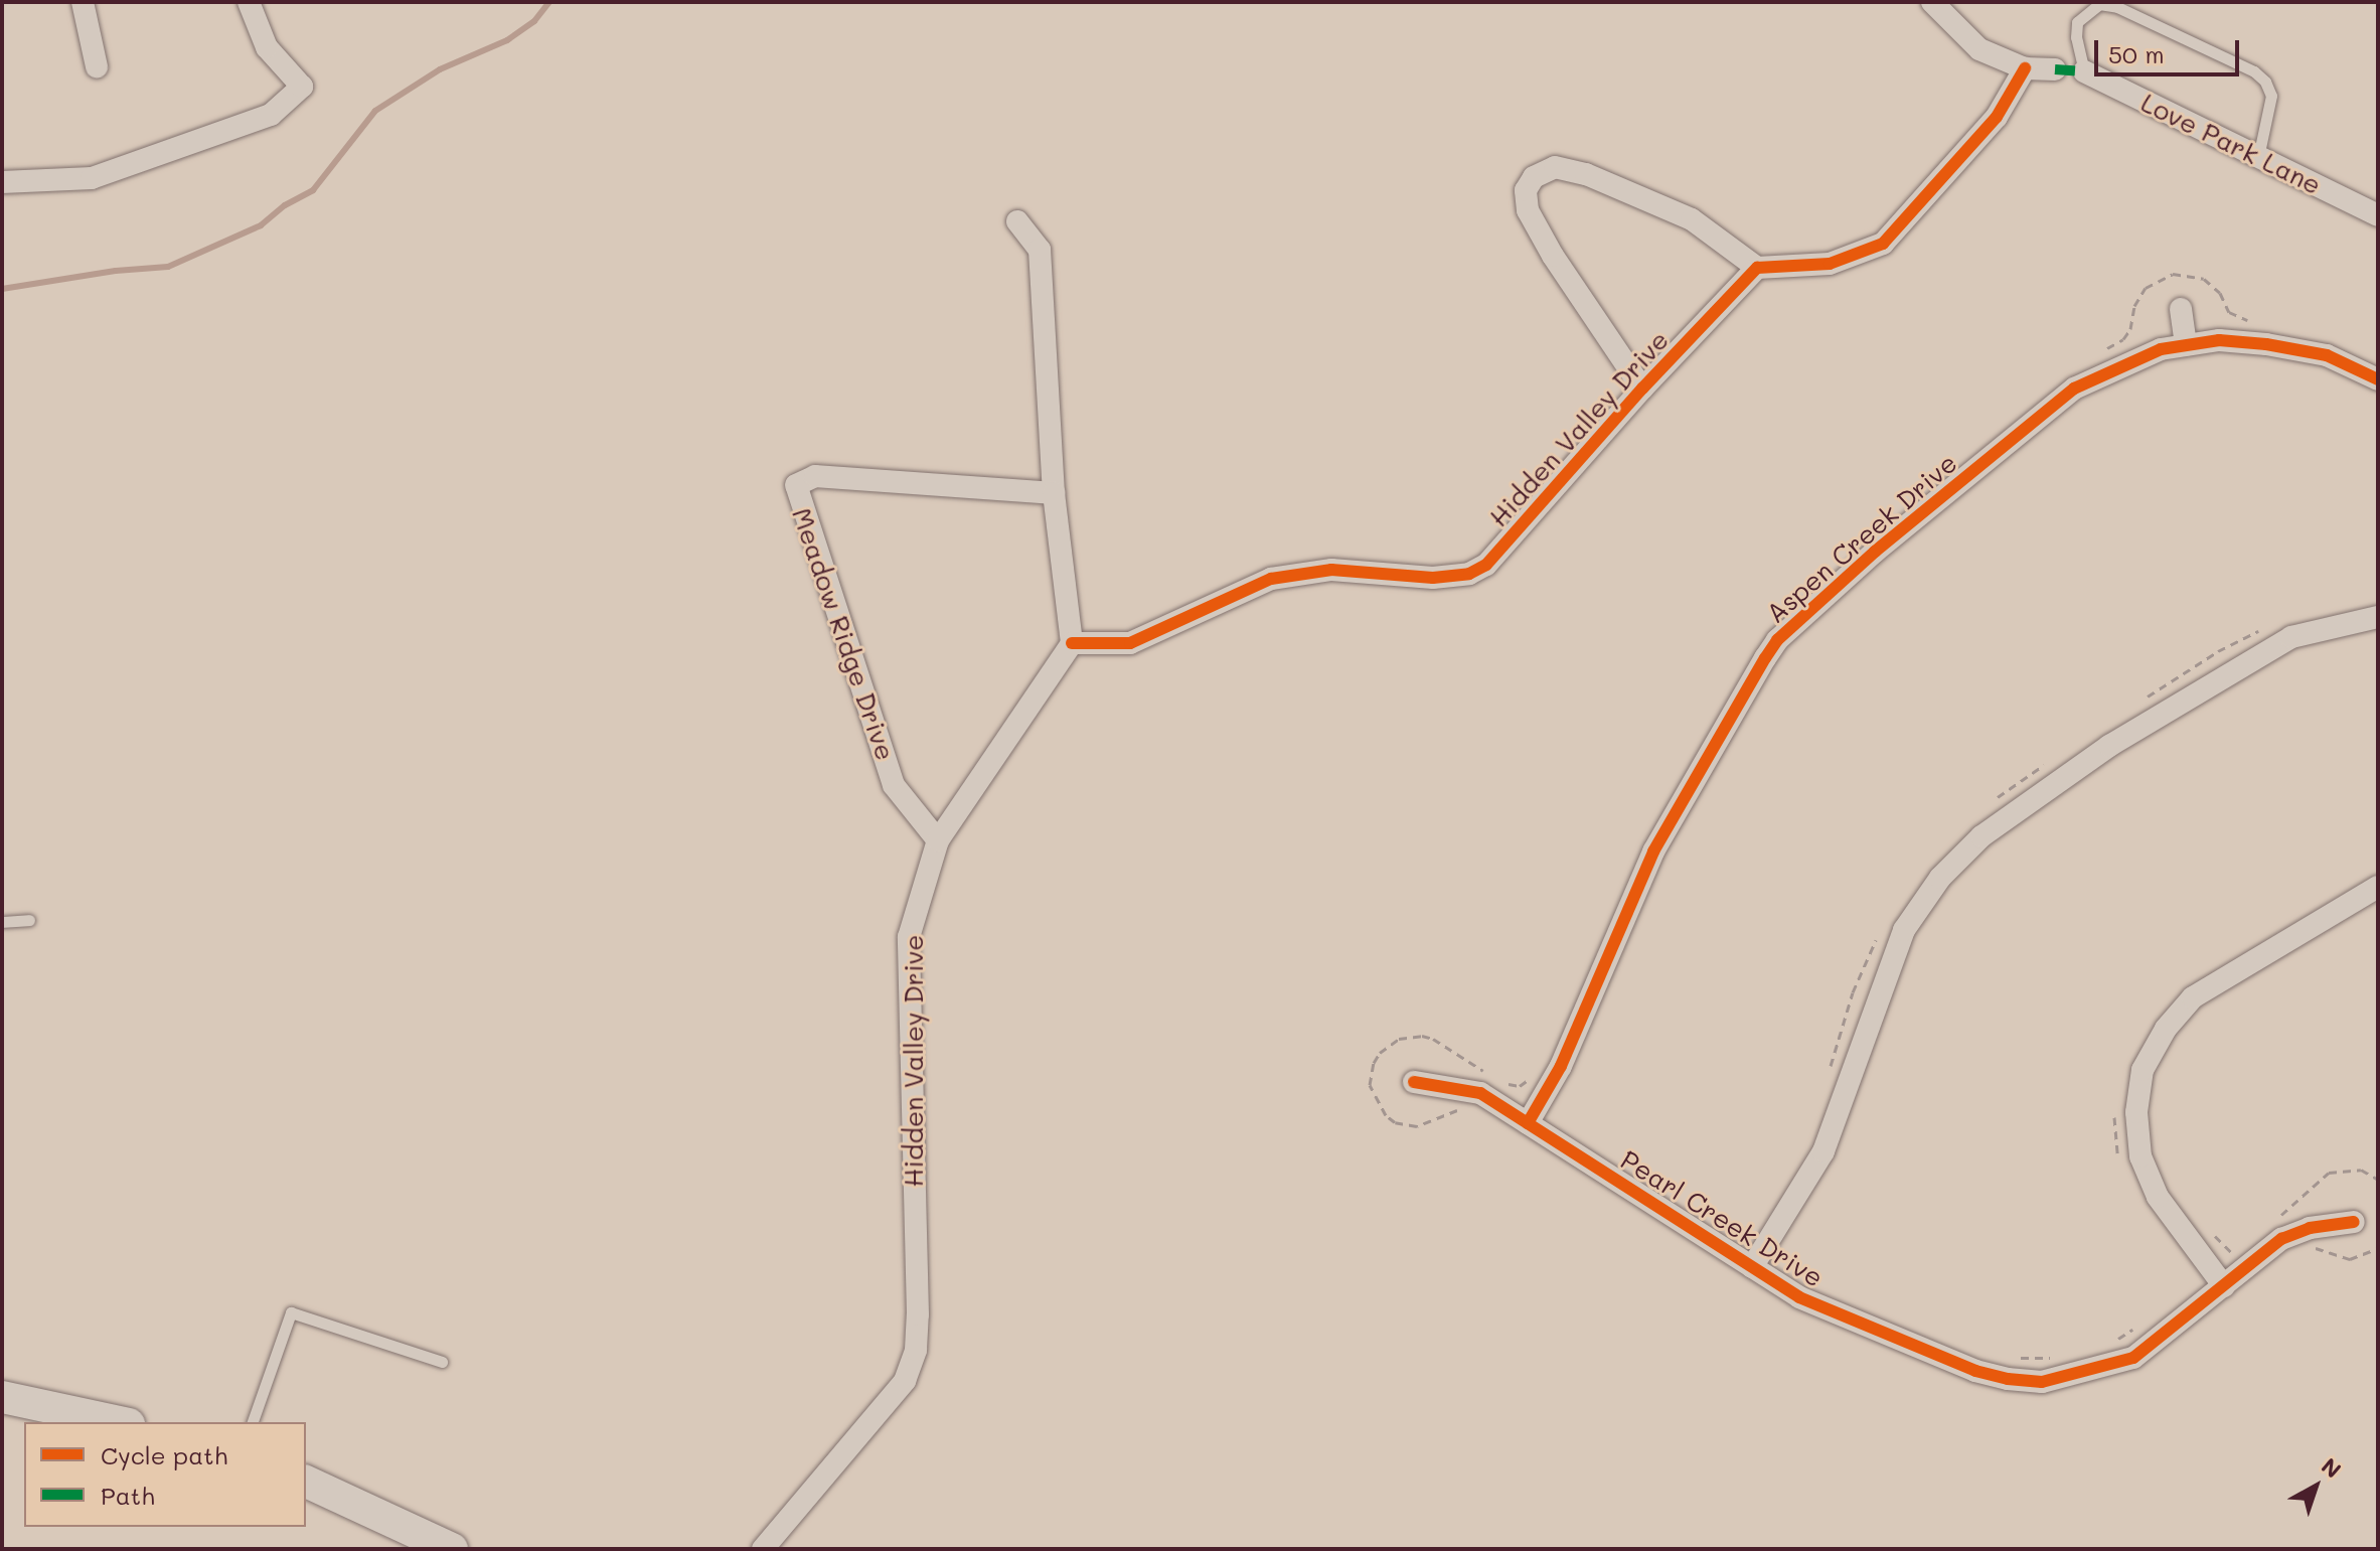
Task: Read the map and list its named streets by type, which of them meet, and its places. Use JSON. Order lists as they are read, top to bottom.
{
  "streets": {
    "street": [
      "Love Park Lane",
      "Hidden Valley Drive",
      "Aspen Creek Drive",
      "Meadow Ridge Drive",
      "Pearl Creek Drive"
    ]
  },
  "crossings": [
    ["Hidden Valley Drive", "Meadow Ridge Drive"],
    ["Aspen Creek Drive", "Pearl Creek Drive"]
  ],
  "legend": ["Cycle path", "Path"],
  "scale_bar": "50 m",
  "north": "top right"
}
